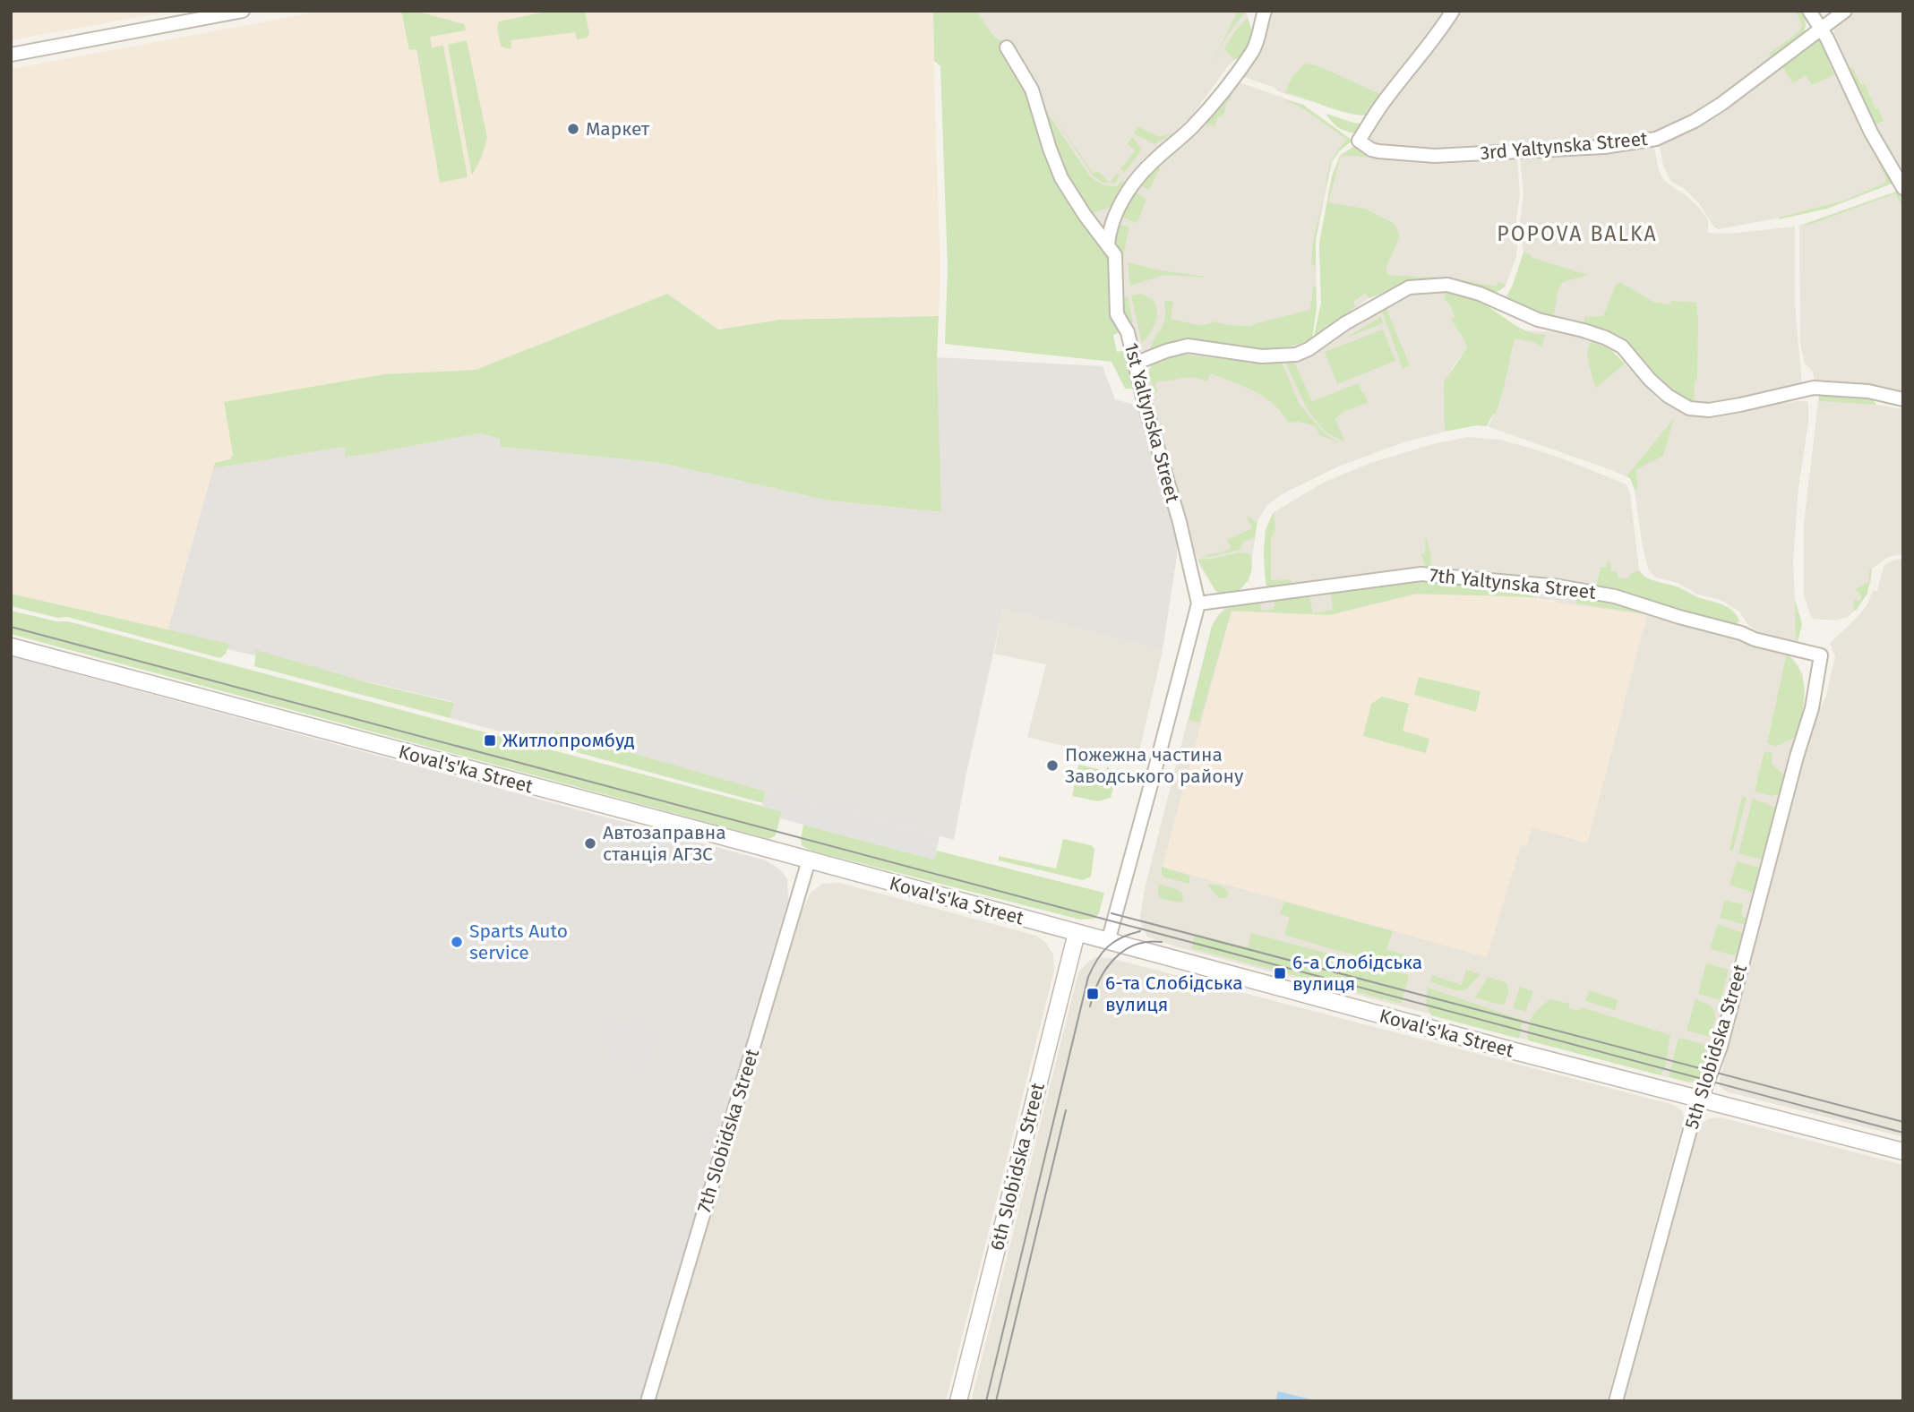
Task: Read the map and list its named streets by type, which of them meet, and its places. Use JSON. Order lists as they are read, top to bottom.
{
  "streets": {
    "street": [
      "3rd Yaltynska Street",
      "1st Yaltynska Street",
      "7th Yaltynska Street",
      "Koval's'ka Street",
      "5th Slobidska Street",
      "7th Slobidska Street",
      "6th Slobidska Street"
    ]
  },
  "crossings": [
    ["1st Yaltynska Street", "7th Yaltynska Street"],
    ["7th Yaltynska Street", "5th Slobidska Street"],
    ["Koval's'ka Street", "5th Slobidska Street"],
    ["Koval's'ka Street", "7th Slobidska Street"],
    ["Koval's'ka Street", "6th Slobidska Street"]
  ],
  "districts": ["POPOVA BALKA"],
  "places": {
    "other": [
      "Маркет",
      "Пожежна частина Заводського району",
      "Автозаправна станція АГЗС",
      "Sparts Auto service"
    ],
    "transit": ["Житлопромбуд", "6-а Слобідська вулиця", "6-та Слобідська вулиця"]
  }
}
